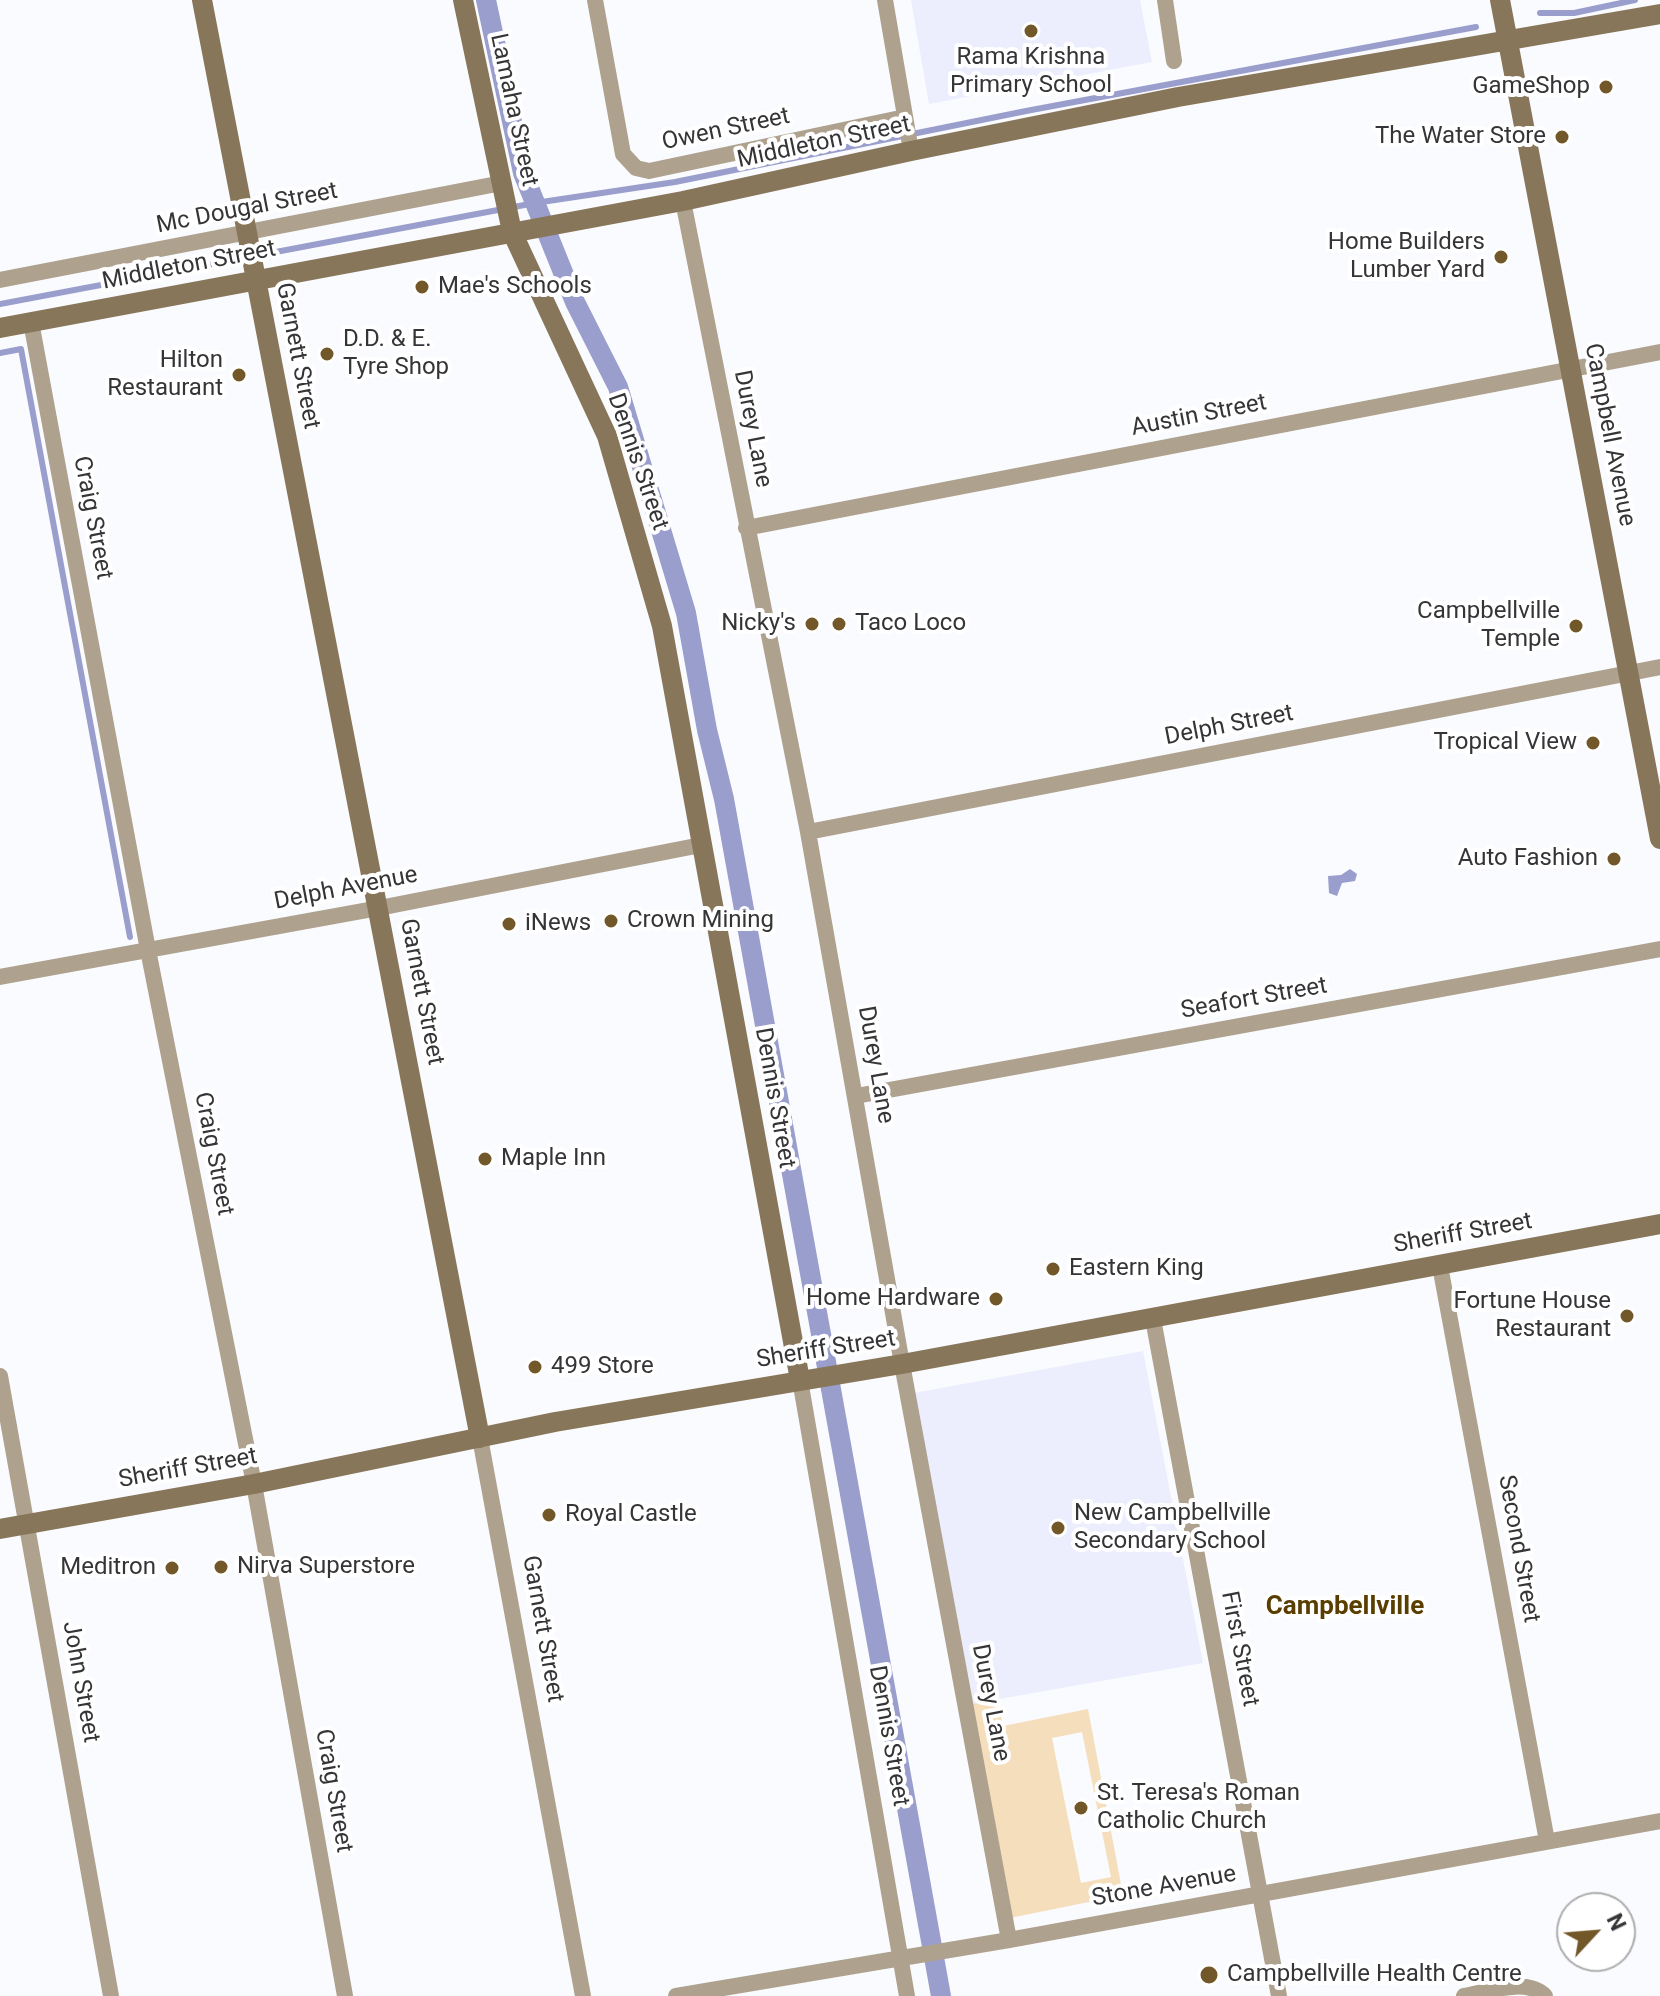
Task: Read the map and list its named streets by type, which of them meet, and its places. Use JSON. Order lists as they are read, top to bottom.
{
  "streets": {
    "street": [
      "Lamaha Street",
      "Owen Street",
      "Middleton Street",
      "Mc Dougal Street",
      "Garnett Street",
      "Austin Street",
      "Durey Lane",
      "Campbell Avenue",
      "Dennis Street",
      "Craig Street",
      "Delph Street",
      "Delph Avenue",
      "Seafort Street",
      "Sheriff Street",
      "Second Street",
      "First Street",
      "John Street",
      "Stone Avenue"
    ]
  },
  "crossings": [
    ["Lamaha Street", "Middleton Street"],
    ["Lamaha Street", "Mc Dougal Street"],
    ["Lamaha Street", "Dennis Street"],
    ["Middleton Street", "Garnett Street"],
    ["Middleton Street", "Durey Lane"],
    ["Middleton Street", "Campbell Avenue"],
    ["Middleton Street", "Dennis Street"],
    ["Middleton Street", "Craig Street"],
    ["Mc Dougal Street", "Garnett Street"],
    ["Garnett Street", "Delph Avenue"],
    ["Garnett Street", "Sheriff Street"],
    ["Austin Street", "Durey Lane"],
    ["Austin Street", "Campbell Avenue"],
    ["Durey Lane", "Delph Street"],
    ["Durey Lane", "Seafort Street"],
    ["Durey Lane", "Sheriff Street"],
    ["Durey Lane", "Stone Avenue"],
    ["Campbell Avenue", "Delph Street"],
    ["Dennis Street", "Delph Avenue"],
    ["Dennis Street", "Sheriff Street"],
    ["Dennis Street", "Stone Avenue"],
    ["Craig Street", "Delph Avenue"],
    ["Craig Street", "Sheriff Street"],
    ["Sheriff Street", "Second Street"],
    ["Sheriff Street", "First Street"],
    ["Sheriff Street", "John Street"],
    ["Second Street", "Stone Avenue"],
    ["First Street", "Stone Avenue"]
  ],
  "districts": ["Campbellville"],
  "places": [
    "Rama Krishna Primary School",
    "GameShop",
    "The Water Store",
    "Home Builders Lumber Yard",
    "Mae's Schools",
    "D.D. & E. Tyre Shop",
    "Hilton Restaurant",
    "Nicky's",
    "Taco Loco",
    "Campbellville Temple",
    "Tropical View",
    "Auto Fashion",
    "Crown Mining",
    "iNews",
    "Maple Inn",
    "Eastern King",
    "Home Hardware",
    "Fortune House Restaurant",
    "499 Store",
    "Royal Castle",
    "New Campbellville Secondary School",
    "Nirva Superstore",
    "Meditron",
    "St. Teresa's Roman Catholic Church",
    "Campbellville Health Centre"
  ],
  "north": "top right"
}
